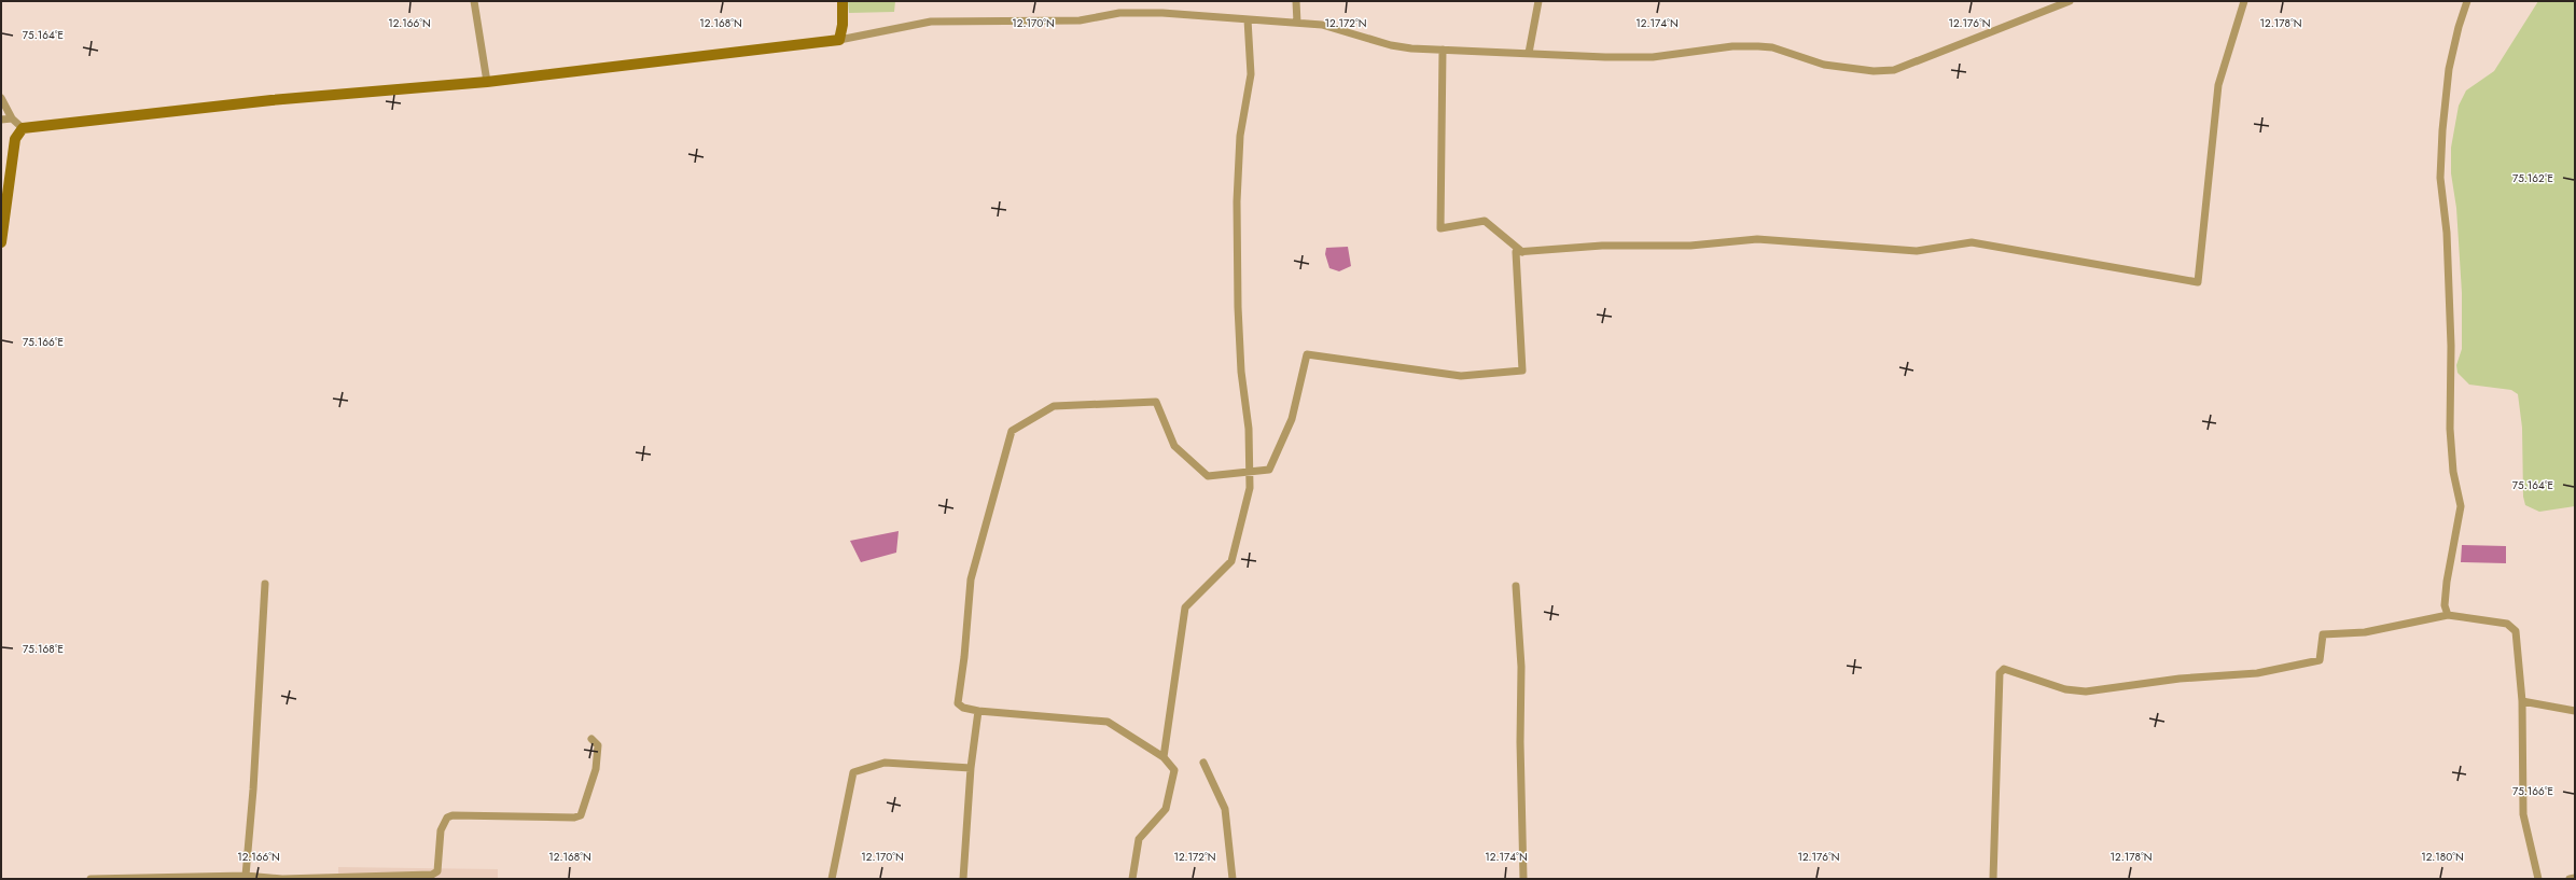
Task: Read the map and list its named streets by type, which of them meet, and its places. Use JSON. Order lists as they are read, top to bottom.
{
  "coordinates": [
    "12.166°N",
    "12.168°N",
    "12.172°N",
    "12.174°N",
    "12.176°N",
    "12.170°N",
    "12.178°N",
    "75.164°E",
    "75.162°E",
    "75.166°E",
    "75.168°E",
    "12.180°N"
  ]
}
